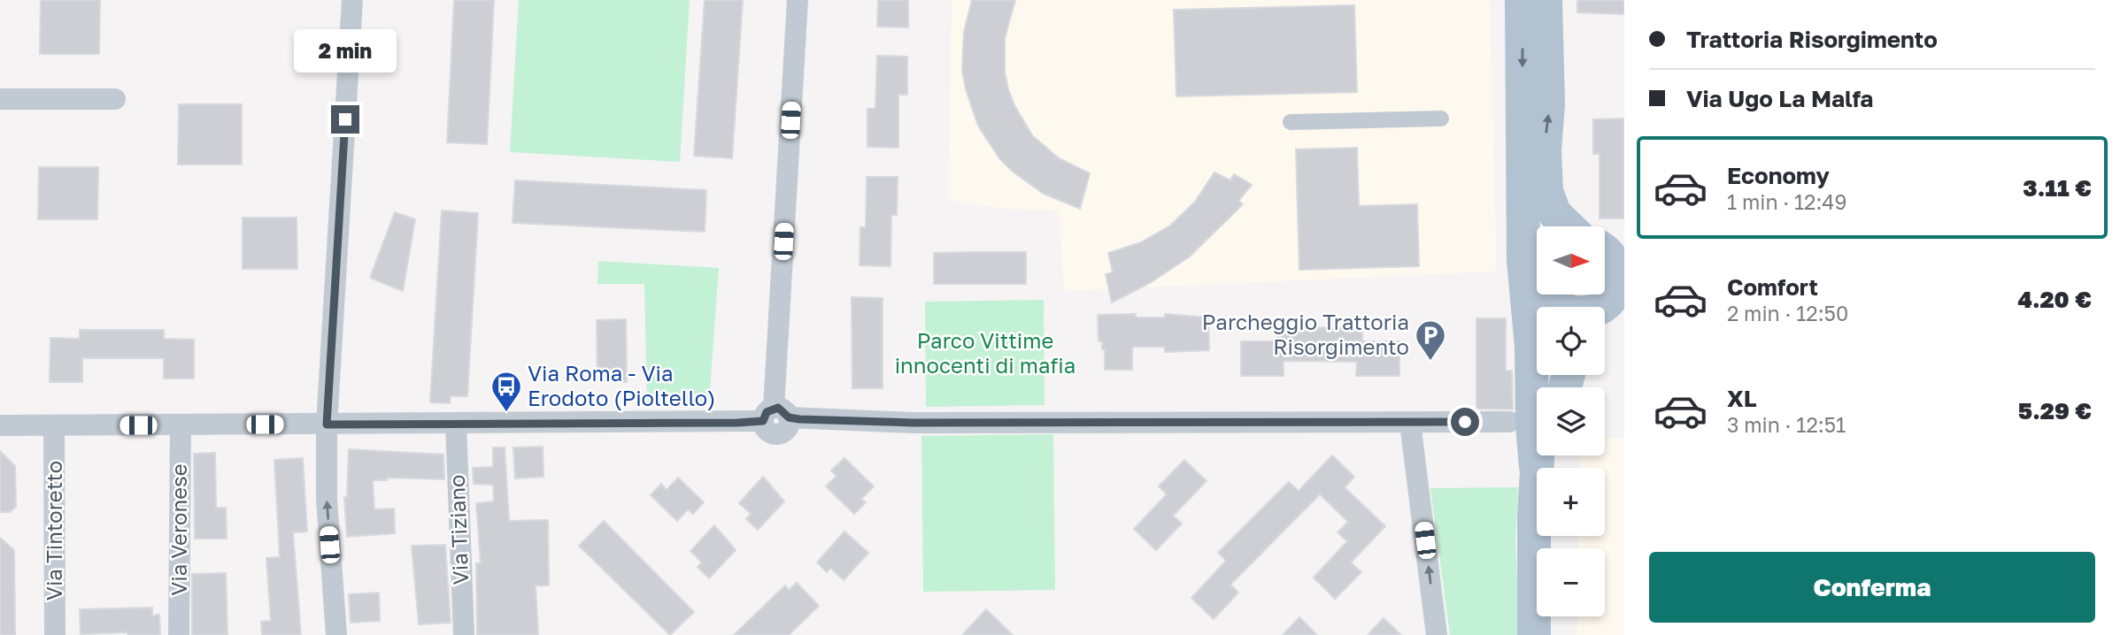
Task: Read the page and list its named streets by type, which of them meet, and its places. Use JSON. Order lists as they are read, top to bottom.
{
  "streets": {
    "street": ["Via Veronese", "Via Tiziano", "Via Tintoretto"]
  },
  "parks": ["Parco Vittime innocenti di mafia"],
  "places": {
    "parking": ["Parcheggio Trattoria Risorgimento"],
    "bus stop": ["Via Roma - Via Erodoto (Pioltello)"]
  },
  "north": "right",
  "page": {
    "banner": ["Trattoria Risorgimento", "Via Ugo La Malfa"],
    "bubble": "2 min",
    "list": [
      {
        "name": "Economy",
        "note": "1 min · 12:49",
        "value": "3.11 €"
      },
      {
        "name": "Comfort",
        "note": "2 min · 12:50",
        "value": "4.20 €"
      },
      {
        "name": "XL",
        "note": "3 min · 12:51",
        "value": "5.29 €"
      }
    ],
    "map_buttons": ["+", "−"],
    "buttons": "Conferma"
  }
}
